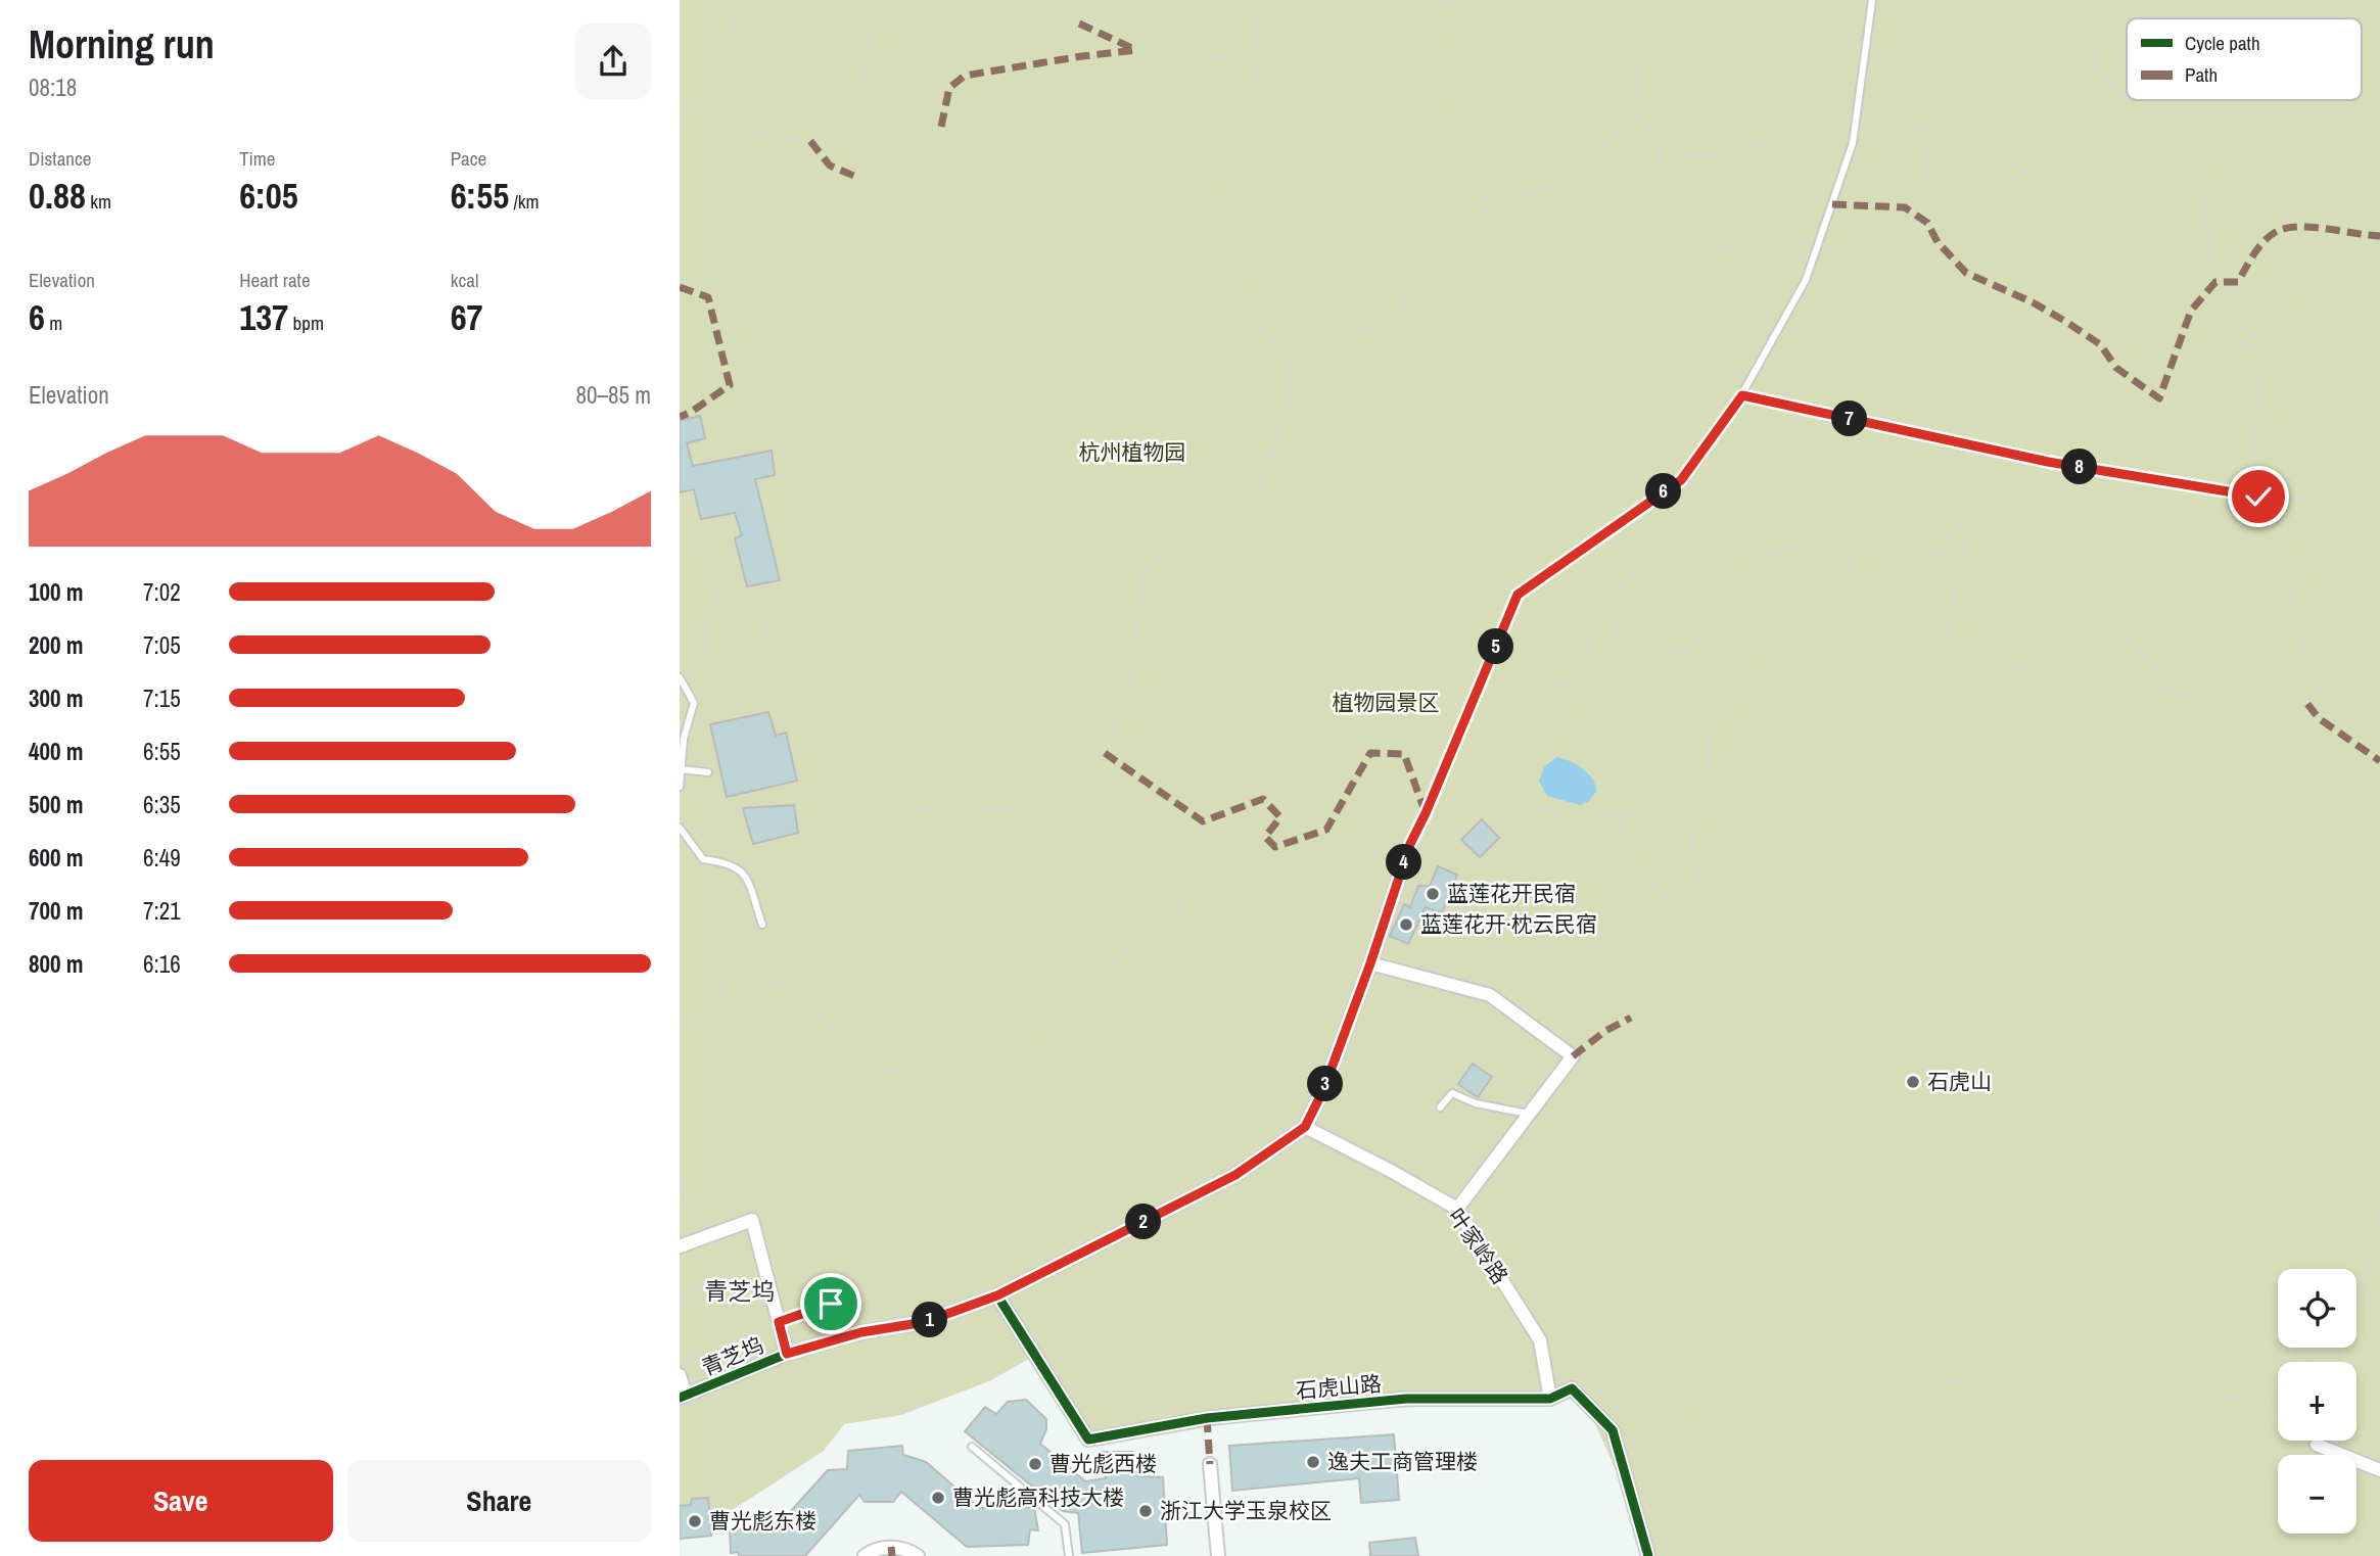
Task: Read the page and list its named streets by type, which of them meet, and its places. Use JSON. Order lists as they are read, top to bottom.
{
  "streets": {
    "street": ["叶家岭路", "青芝坞", "石虎山路"]
  },
  "crossings": [
    ["叶家岭路", "青芝坞"],
    ["叶家岭路", "石虎山路"],
    ["青芝坞", "石虎山路"]
  ],
  "districts": ["青芝坞"],
  "parks": ["杭州植物园", "植物园景区"],
  "places": [
    "蓝莲花开民宿",
    "蓝莲花开·枕云民宿",
    "石虎山",
    "逸夫工商管理楼",
    "曹光彪西楼",
    "曹光彪高科技大楼",
    "浙江大学玉泉校区",
    "曹光彪东楼"
  ],
  "legend": ["Cycle path", "Path"],
  "page": {
    "heading": ["Morning run", "08:18"],
    "stats": [
      ["Distance", "0.88 km"],
      ["Time", "6:05"],
      ["Pace", "6:55 /km"],
      ["Elevation", "6 m"],
      ["Heart rate", "137 bpm"],
      ["kcal", "67"]
    ],
    "chart": ["Elevation", "80–85 m"],
    "pins": [
      "7",
      "8",
      "6",
      "5",
      "4",
      "3",
      "2",
      "1"
    ],
    "list": [
      {
        "name": "100 m",
        "note": "7:02"
      },
      {
        "name": "200 m",
        "note": "7:05"
      },
      {
        "name": "300 m",
        "note": "7:15"
      },
      {
        "name": "400 m",
        "note": "6:55"
      },
      {
        "name": "500 m",
        "note": "6:35"
      },
      {
        "name": "600 m",
        "note": "6:49"
      },
      {
        "name": "700 m",
        "note": "7:21"
      },
      {
        "name": "800 m",
        "note": "6:16"
      }
    ],
    "map_buttons": ["+", "−"],
    "buttons": ["Save", "Share"]
  }
}
